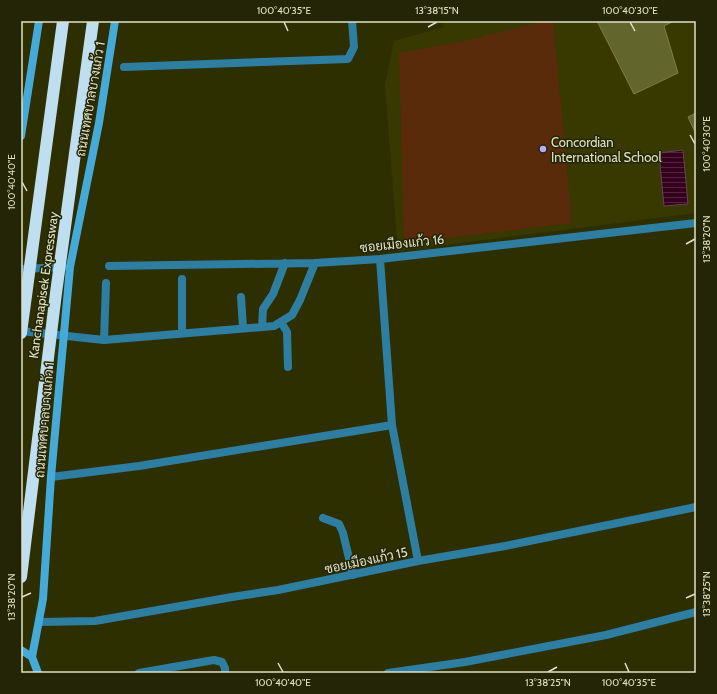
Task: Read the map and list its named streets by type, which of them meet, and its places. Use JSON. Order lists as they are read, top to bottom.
{
  "streets": {
    "highway": ["Kanchanapisek Expressway"],
    "main road": ["ถนนเทศบาลบางแก้ว 1"],
    "street": ["ซอยเมืองแก้ว 16", "ซอยเมืองแก้ว 15"]
  },
  "crossings": [
    ["ถนนเทศบาลบางแก้ว 1", "ซอยเมืองแก้ว 15"]
  ],
  "places": ["Concordian International School"],
  "coordinates": [
    "100°40'35\"E",
    "13°38'15\"N",
    "100°40'30\"E",
    "100°40'40\"E",
    "13°38'20\"N",
    "13°38'25\"N"
  ]
}
